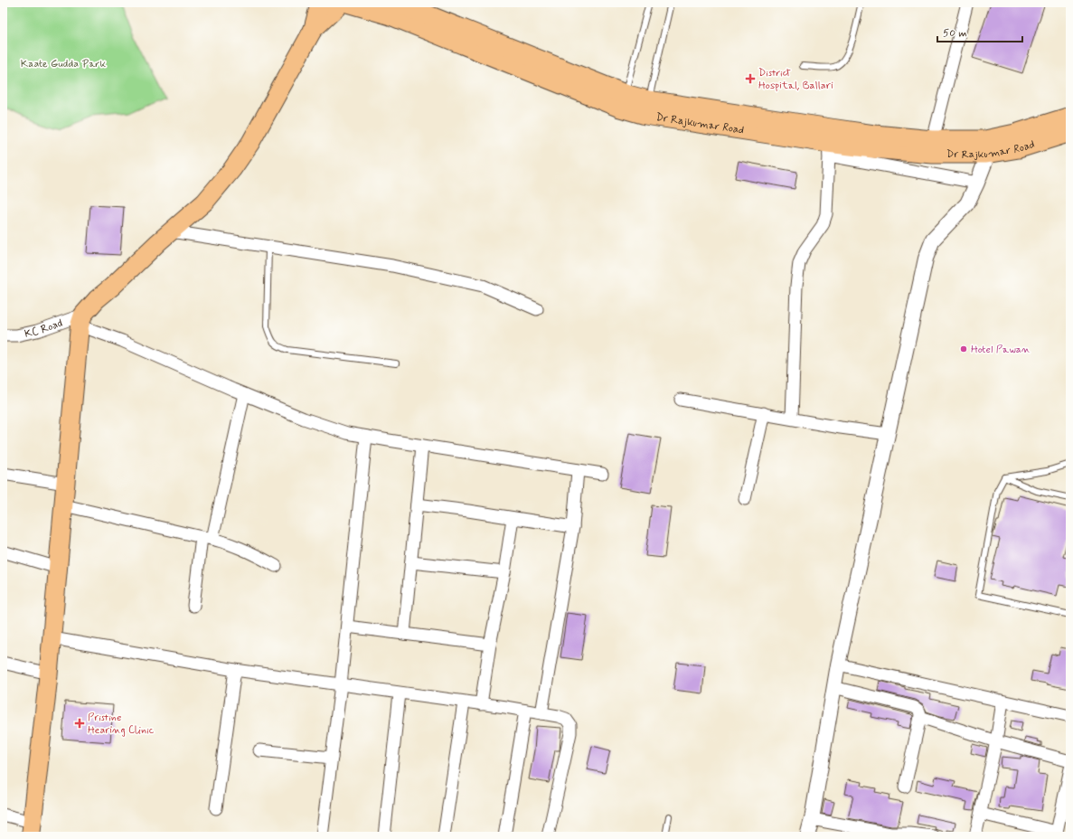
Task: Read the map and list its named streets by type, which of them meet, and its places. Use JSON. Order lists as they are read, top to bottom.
{
  "streets": {
    "highway": ["Dr Rajkumar Road"],
    "street": ["KC Road"]
  },
  "parks": ["Kaate Gudda Park"],
  "places": {
    "health": ["District Hospital, Ballari", "Pristine Hearing Clinic"],
    "other": ["Hotel Pawan"]
  },
  "scale_bar": "50 m"
}
